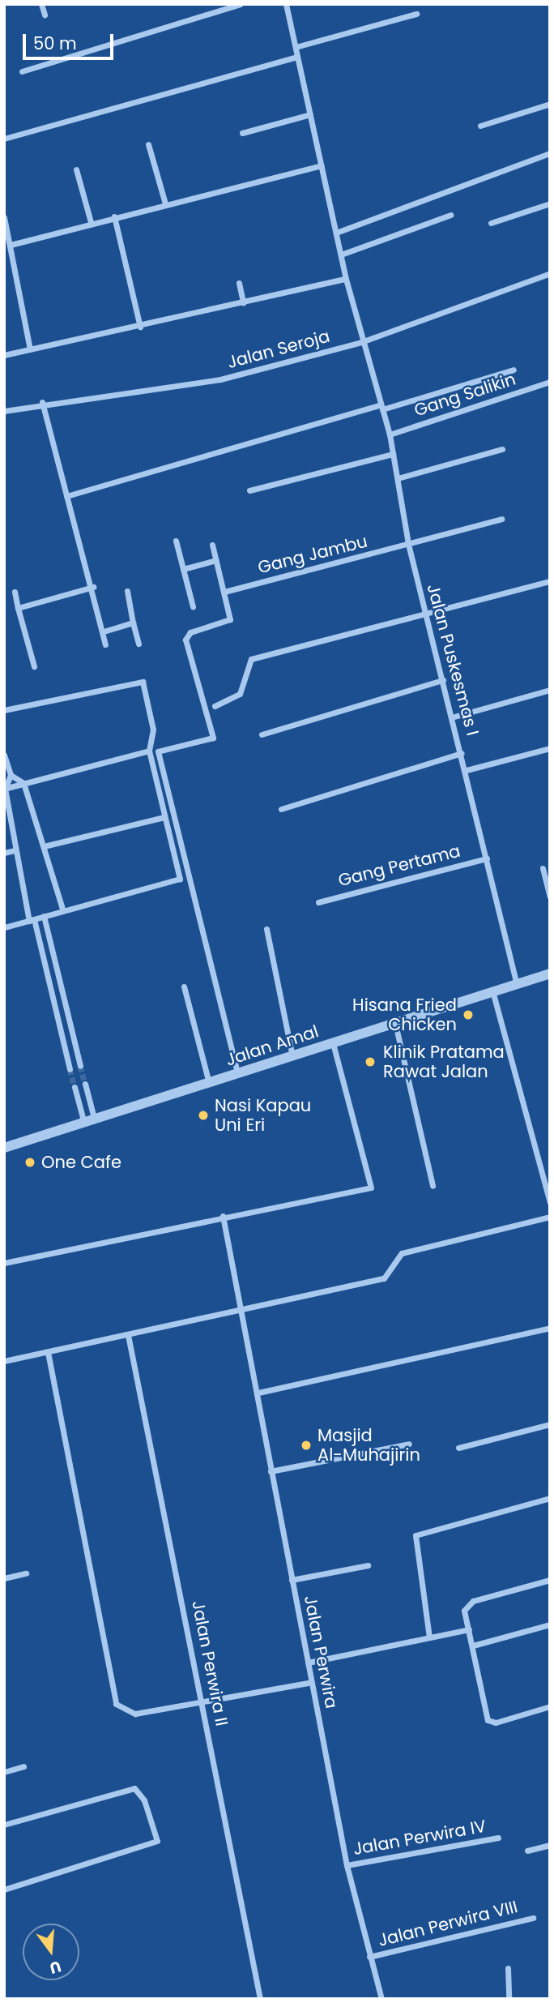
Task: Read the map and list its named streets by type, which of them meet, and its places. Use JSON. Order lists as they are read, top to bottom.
{
  "streets": {
    "street": [
      "Jalan Seroja",
      "Gang Salikin",
      "Gang Jambu",
      "Jalan Puskesmas I",
      "Gang Pertama",
      "Jalan Amal",
      "Jalan Perwira",
      "Jalan Perwira II",
      "Jalan Perwira IV",
      "Jalan Perwira VIII"
    ]
  },
  "crossings": [
    ["Jalan Seroja", "Jalan Puskesmas I"],
    ["Gang Salikin", "Jalan Puskesmas I"],
    ["Gang Jambu", "Jalan Puskesmas I"],
    ["Jalan Puskesmas I", "Gang Pertama"],
    ["Jalan Puskesmas I", "Jalan Amal"],
    ["Jalan Perwira", "Jalan Perwira IV"],
    ["Jalan Perwira", "Jalan Perwira VIII"]
  ],
  "places": [
    "Hisana Fried Chicken",
    "Klinik Pratama Rawat Jalan",
    "Nasi Kapau Uni Eri",
    "One Cafe",
    "Masjid Al-Muhajirin"
  ],
  "scale_bar": "50 m",
  "north": "bottom"
}
